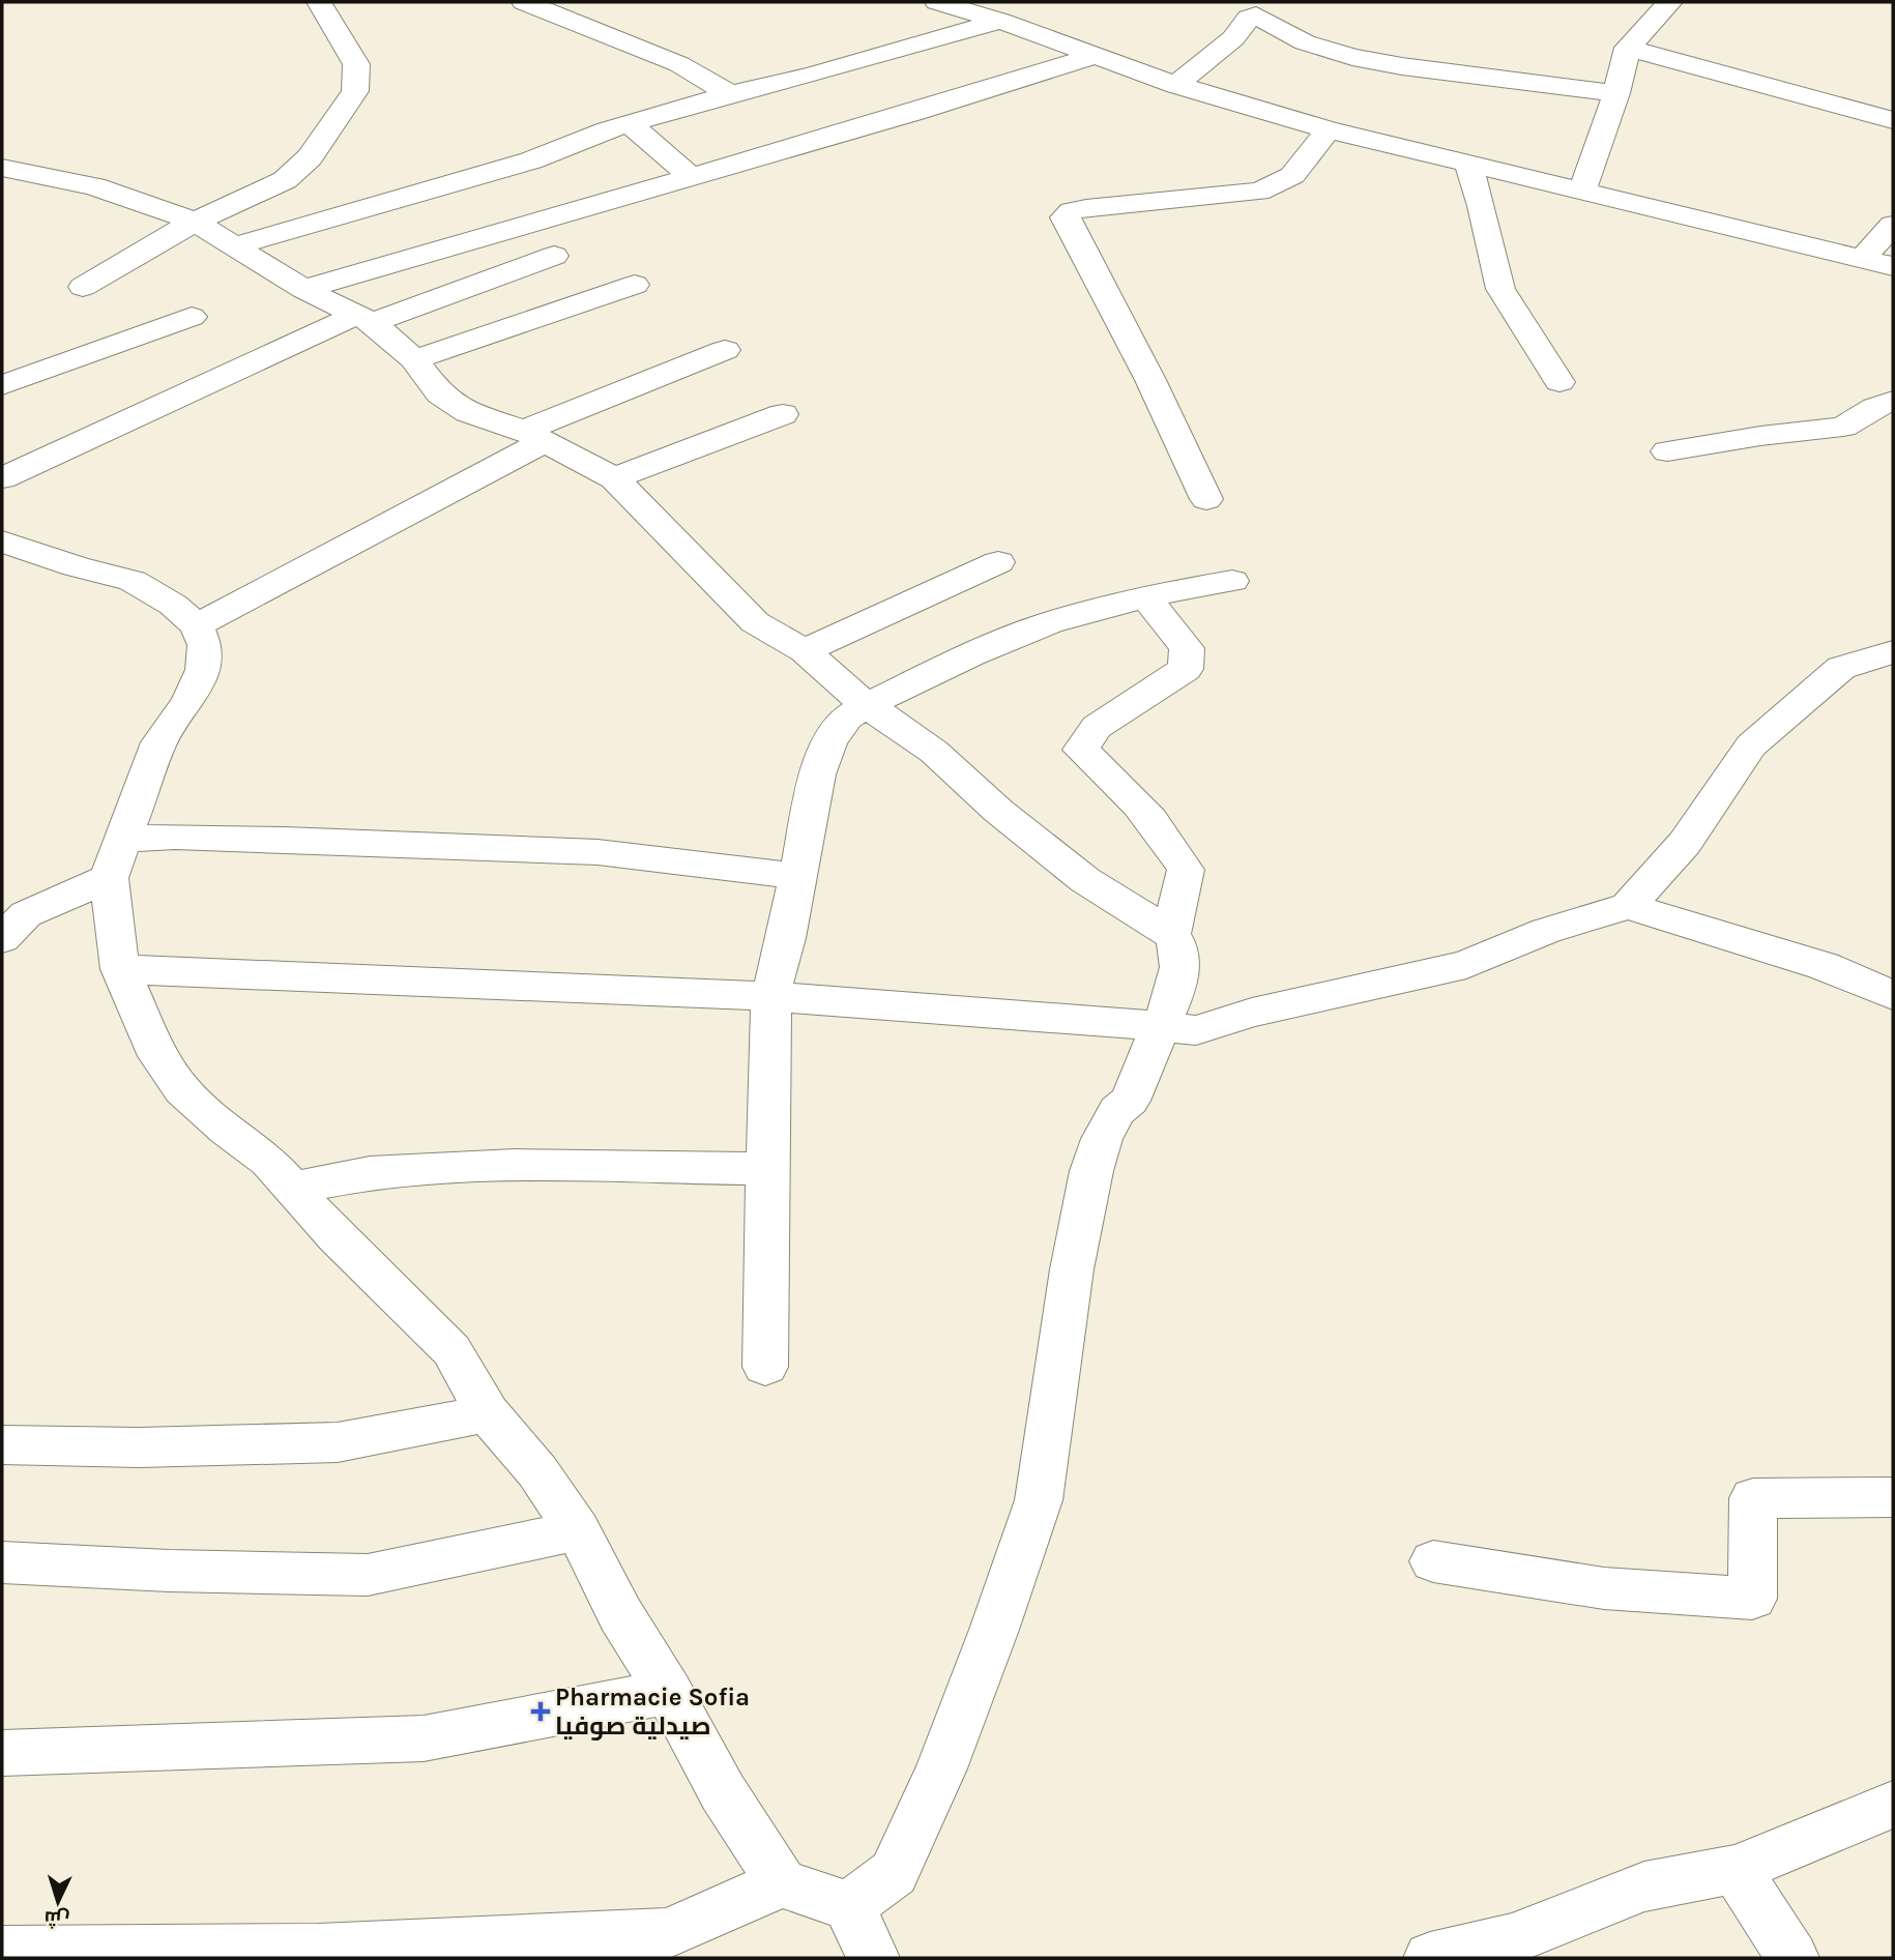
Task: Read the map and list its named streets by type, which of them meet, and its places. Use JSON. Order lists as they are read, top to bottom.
{
  "places": {
    "health": ["Pharmacie Sofia صيدلية صوفيا"]
  },
  "north": "bottom"
}
